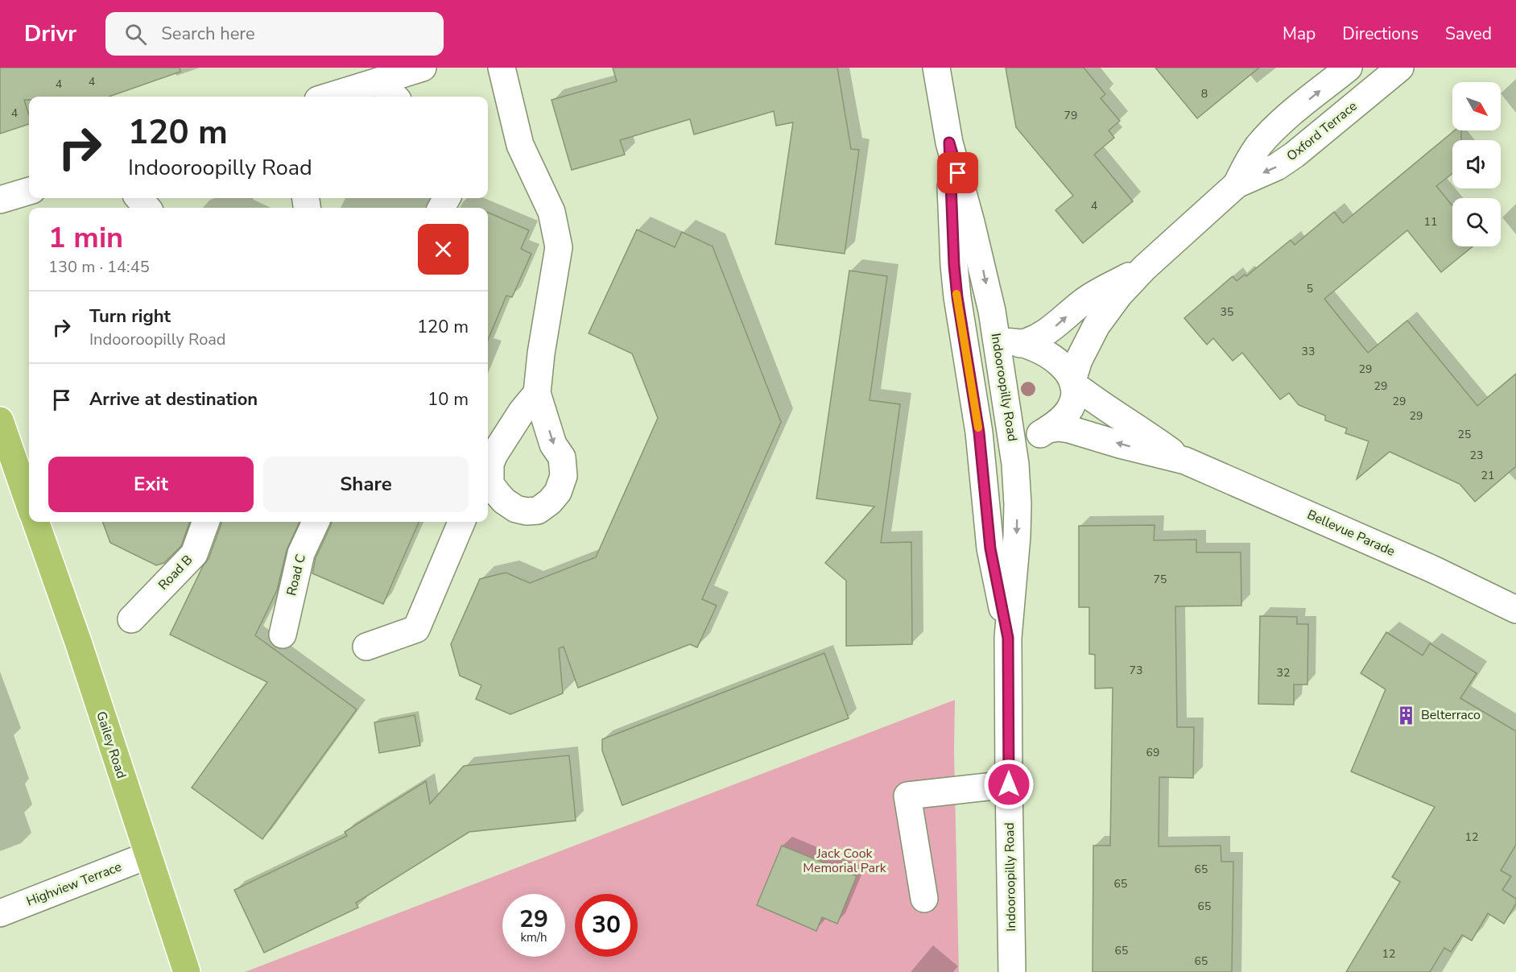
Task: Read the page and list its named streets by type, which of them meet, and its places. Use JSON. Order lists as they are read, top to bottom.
{
  "streets": {
    "main road": ["Gailey Road"],
    "street": [
      "Oxford Terrace",
      "Indooroopilly Road",
      "Bellevue Parade",
      "Road B",
      "Road C",
      "Highview Terrace"
    ]
  },
  "crossings": [
    ["Oxford Terrace", "Indooroopilly Road"],
    ["Oxford Terrace", "Bellevue Parade"],
    ["Indooroopilly Road", "Bellevue Parade"],
    ["Gailey Road", "Highview Terrace"]
  ],
  "parks": ["Jack Cook Memorial Park"],
  "places": {
    "building": ["Belterraco"]
  },
  "house_numbers": [
    "4",
    "4",
    "8",
    "4",
    "79",
    "4",
    "11",
    "5",
    "35",
    "33",
    "29",
    "29",
    "29",
    "29",
    "25",
    "23",
    "21",
    "75",
    "73",
    "32",
    "69",
    "12",
    "65",
    "65",
    "65",
    "65",
    "12",
    "65"
  ],
  "north": "bottom right",
  "page": {
    "header": "Drivr",
    "search": "Search here",
    "nav": ["Map", "Directions", "Saved"],
    "turn": ["120 m", "Indooroopilly Road"],
    "heading": ["1 min", "130 m · 14:45"],
    "list": [
      {
        "name": "Turn right",
        "note": "Indooroopilly Road",
        "value": "120 m"
      },
      {
        "name": "Arrive at destination",
        "value": "10 m"
      }
    ],
    "buttons": ["Exit", "Share"],
    "speed": "29 km/h",
    "limit": "30"
  }
}
